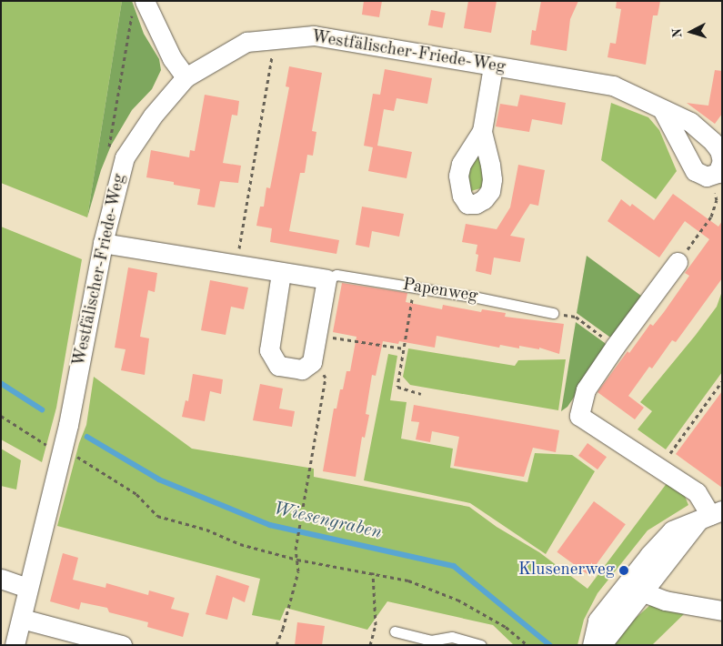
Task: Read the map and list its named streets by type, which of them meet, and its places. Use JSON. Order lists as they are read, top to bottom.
{
  "streets": {
    "street": ["Westfälischer-Friede-Weg", "Papenweg"]
  },
  "crossings": [
    ["Westfälischer-Friede-Weg", "Papenweg"]
  ],
  "water": ["Wiesengraben"],
  "places": ["Klusenerweg"],
  "north": "left"
}
